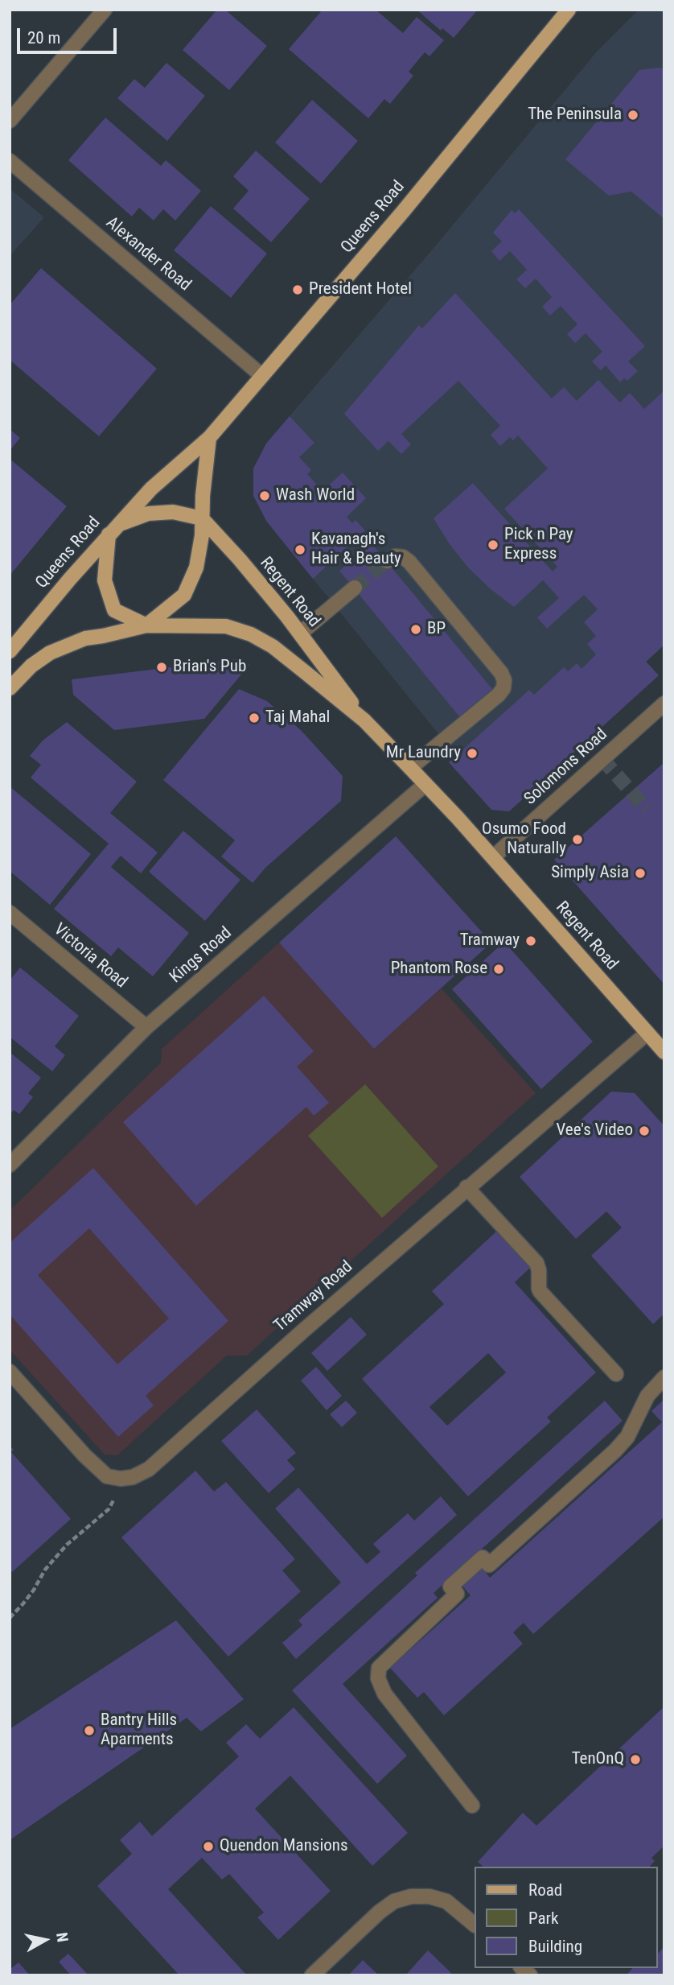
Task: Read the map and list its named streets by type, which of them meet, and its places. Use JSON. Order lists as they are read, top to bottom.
{
  "streets": {
    "main road": ["Queens Road", "Regent Road"],
    "street": [
      "Alexander Road",
      "Solomons Road",
      "Kings Road",
      "Victoria Road",
      "Tramway Road"
    ]
  },
  "crossings": [
    ["Queens Road", "Alexander Road"],
    ["Queens Road", "Regent Road"],
    ["Regent Road", "Solomons Road"],
    ["Regent Road", "Kings Road"],
    ["Regent Road", "Tramway Road"],
    ["Kings Road", "Victoria Road"]
  ],
  "places": [
    "The Peninsula",
    "President Hotel",
    "Wash World",
    "Pick n Pay Express",
    "Kavanagh's Hair & Beauty",
    "BP",
    "Brian's Pub",
    "Taj Mahal",
    "Mr Laundry",
    "Osumo Food Naturally",
    "Simply Asia",
    "Tramway",
    "Phantom Rose",
    "Vee's Video",
    "Bantry Hills Aparments",
    "TenOnQ",
    "Quendon Mansions"
  ],
  "legend": ["Road", "Park", "Building"],
  "scale_bar": "20 m",
  "north": "right"
}
